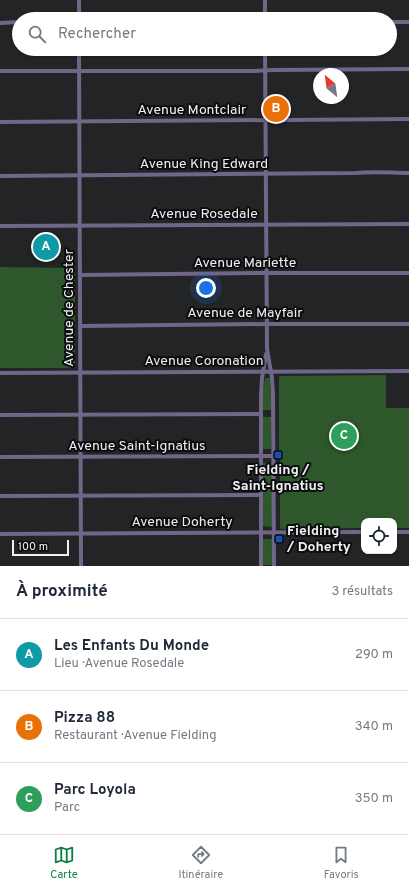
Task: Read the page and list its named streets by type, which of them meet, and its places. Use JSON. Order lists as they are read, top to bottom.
{
  "streets": {
    "street": [
      "Avenue Montclair",
      "Avenue King Edward",
      "Avenue Rosedale",
      "Avenue Mariette",
      "Avenue de Chester",
      "Avenue de Mayfair",
      "Avenue Coronation",
      "Avenue Saint-Ignatius",
      "Avenue Doherty"
    ]
  },
  "crossings": [
    ["Avenue Montclair", "Avenue de Chester"],
    ["Avenue King Edward", "Avenue de Chester"],
    ["Avenue Rosedale", "Avenue de Chester"],
    ["Avenue Mariette", "Avenue de Chester"],
    ["Avenue de Chester", "Avenue de Mayfair"],
    ["Avenue de Chester", "Avenue Coronation"],
    ["Avenue de Chester", "Avenue Saint-Ignatius"],
    ["Avenue de Chester", "Avenue Doherty"]
  ],
  "places": {
    "transit": ["Fielding / Saint-Ignatius", "Fielding / Doherty"]
  },
  "scale_bar": "100 m",
  "north": "top left",
  "page": {
    "search": "Rechercher",
    "pins": ["B", "A", "C"],
    "scale": "100 m",
    "heading": ["À proximité", "3 résultats"],
    "list": [
      {
        "mark": "A",
        "name": "Les Enfants Du Monde",
        "note": "Lieu · Avenue Rosedale",
        "value": "290 m"
      },
      {
        "mark": "B",
        "name": "Pizza 88",
        "note": "Restaurant · Avenue Fielding",
        "value": "340 m"
      },
      {
        "mark": "C",
        "name": "Parc Loyola",
        "note": "Parc",
        "value": "350 m"
      }
    ],
    "nav": ["Carte", "Itinéraire", "Favoris"]
  }
}
